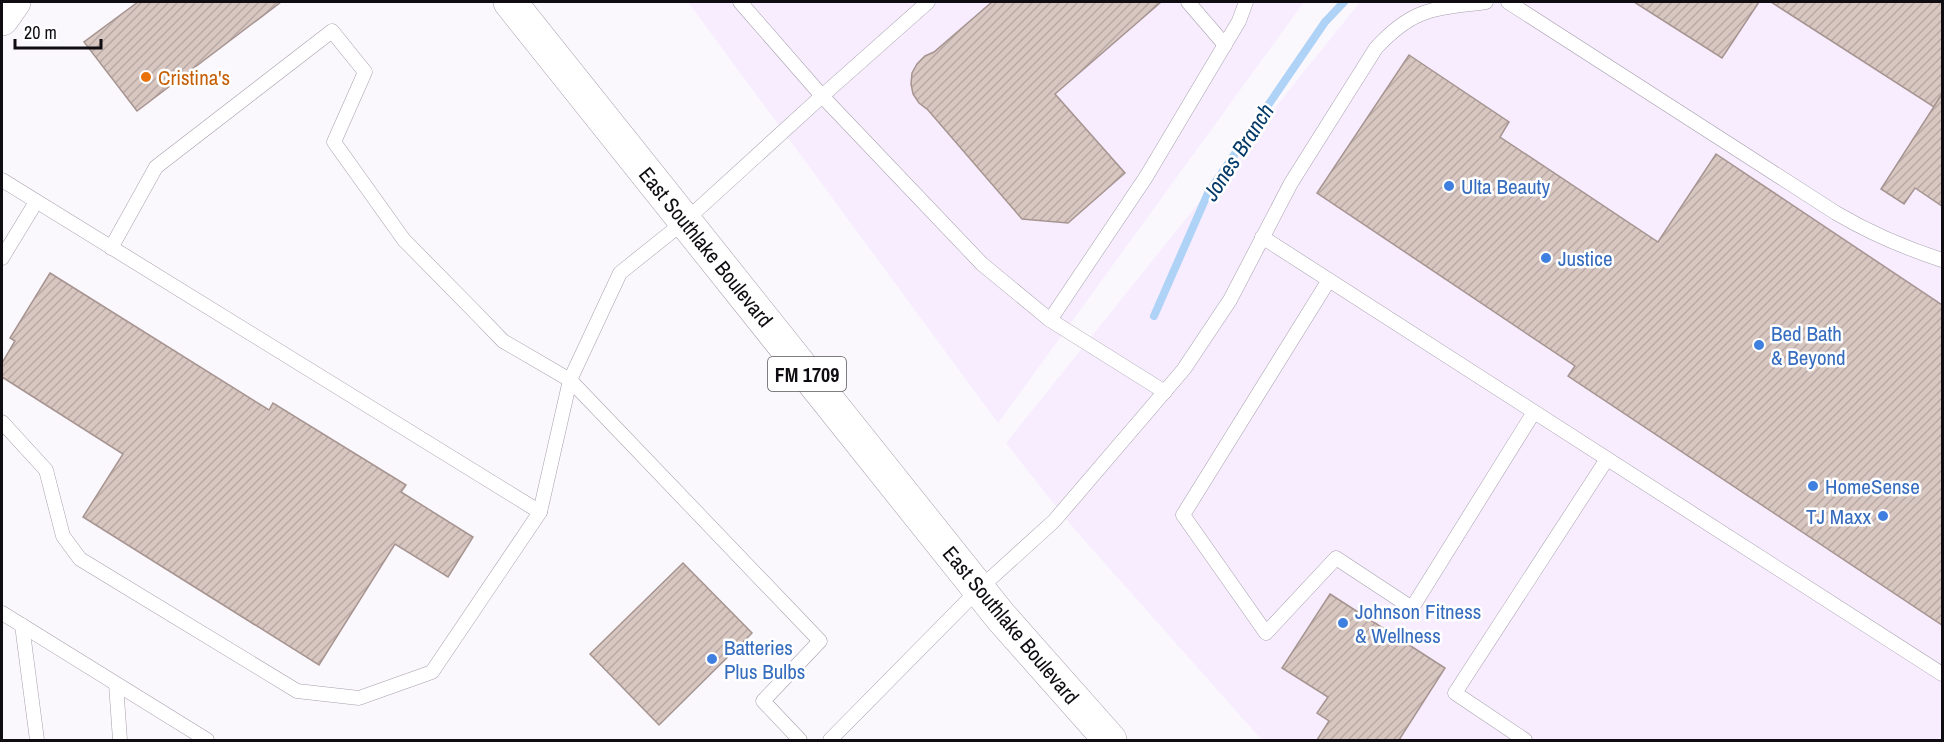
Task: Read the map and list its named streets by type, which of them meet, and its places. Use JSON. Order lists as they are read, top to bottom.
{
  "streets": {
    "main road": ["East Southlake Boulevard", "FM 1709"]
  },
  "water": ["Jones Branch"],
  "places": [
    "Cristina's",
    "Ulta Beauty",
    "Justice",
    "Bed Bath & Beyond",
    "HomeSense",
    "TJ Maxx",
    "Johnson Fitness & Wellness",
    "Batteries Plus Bulbs"
  ],
  "scale_bar": "20 m"
}
